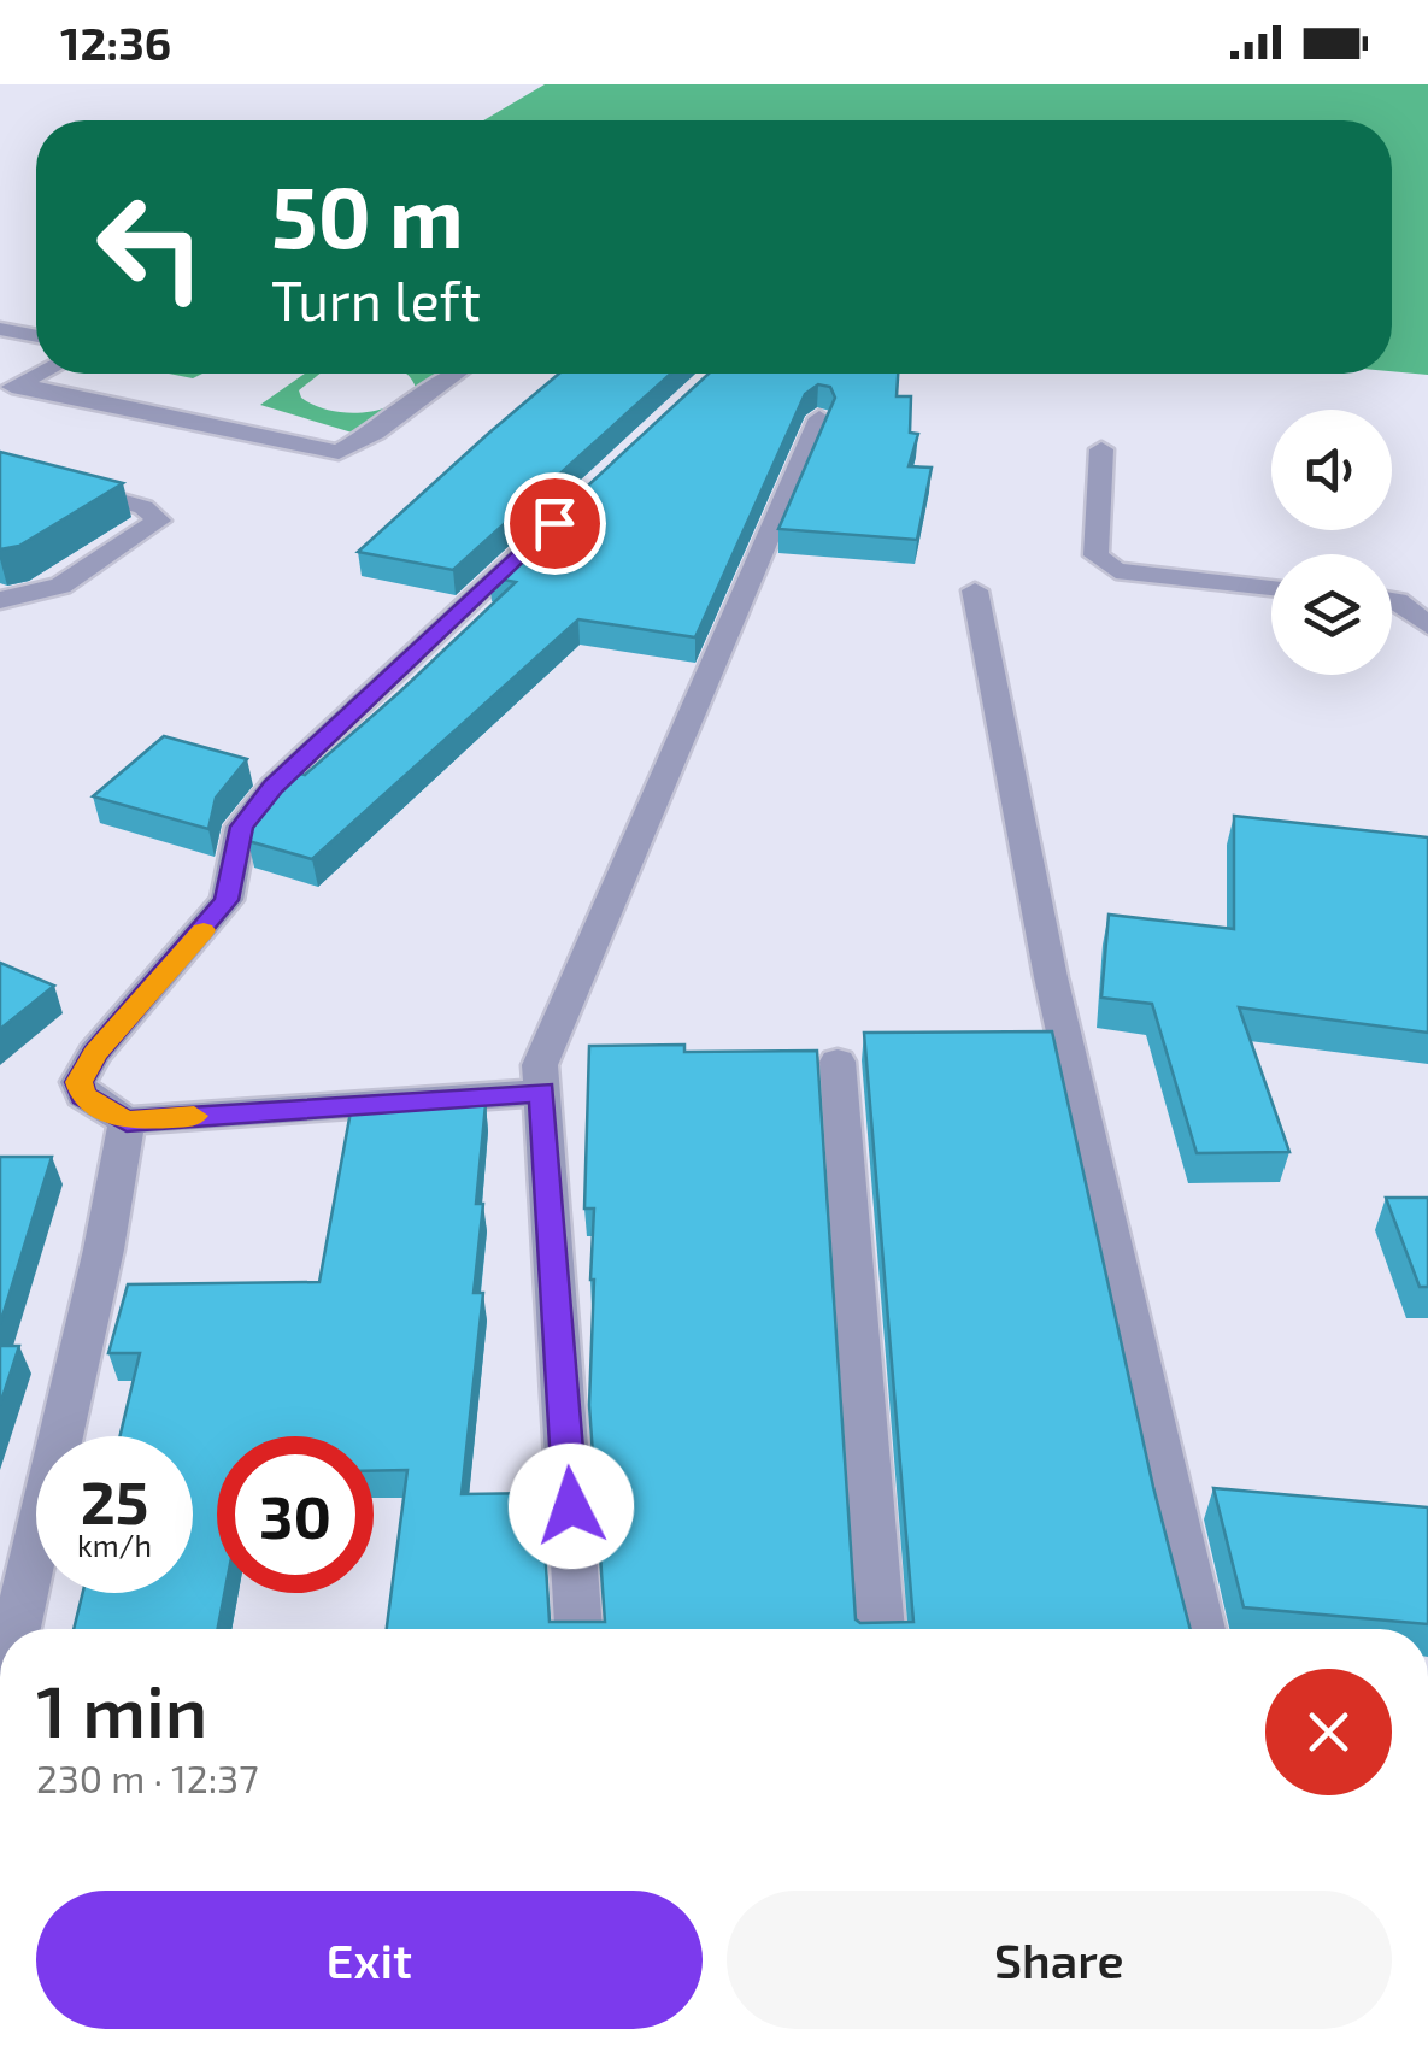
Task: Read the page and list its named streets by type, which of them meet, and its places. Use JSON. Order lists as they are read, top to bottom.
{
  "page": {
    "status": "12:36",
    "turn": ["50 m", "Turn left"],
    "speed": "25 km/h",
    "limit": "30",
    "heading": ["1 min", "230 m · 12:37"],
    "buttons": ["Exit", "Share"]
  }
}
